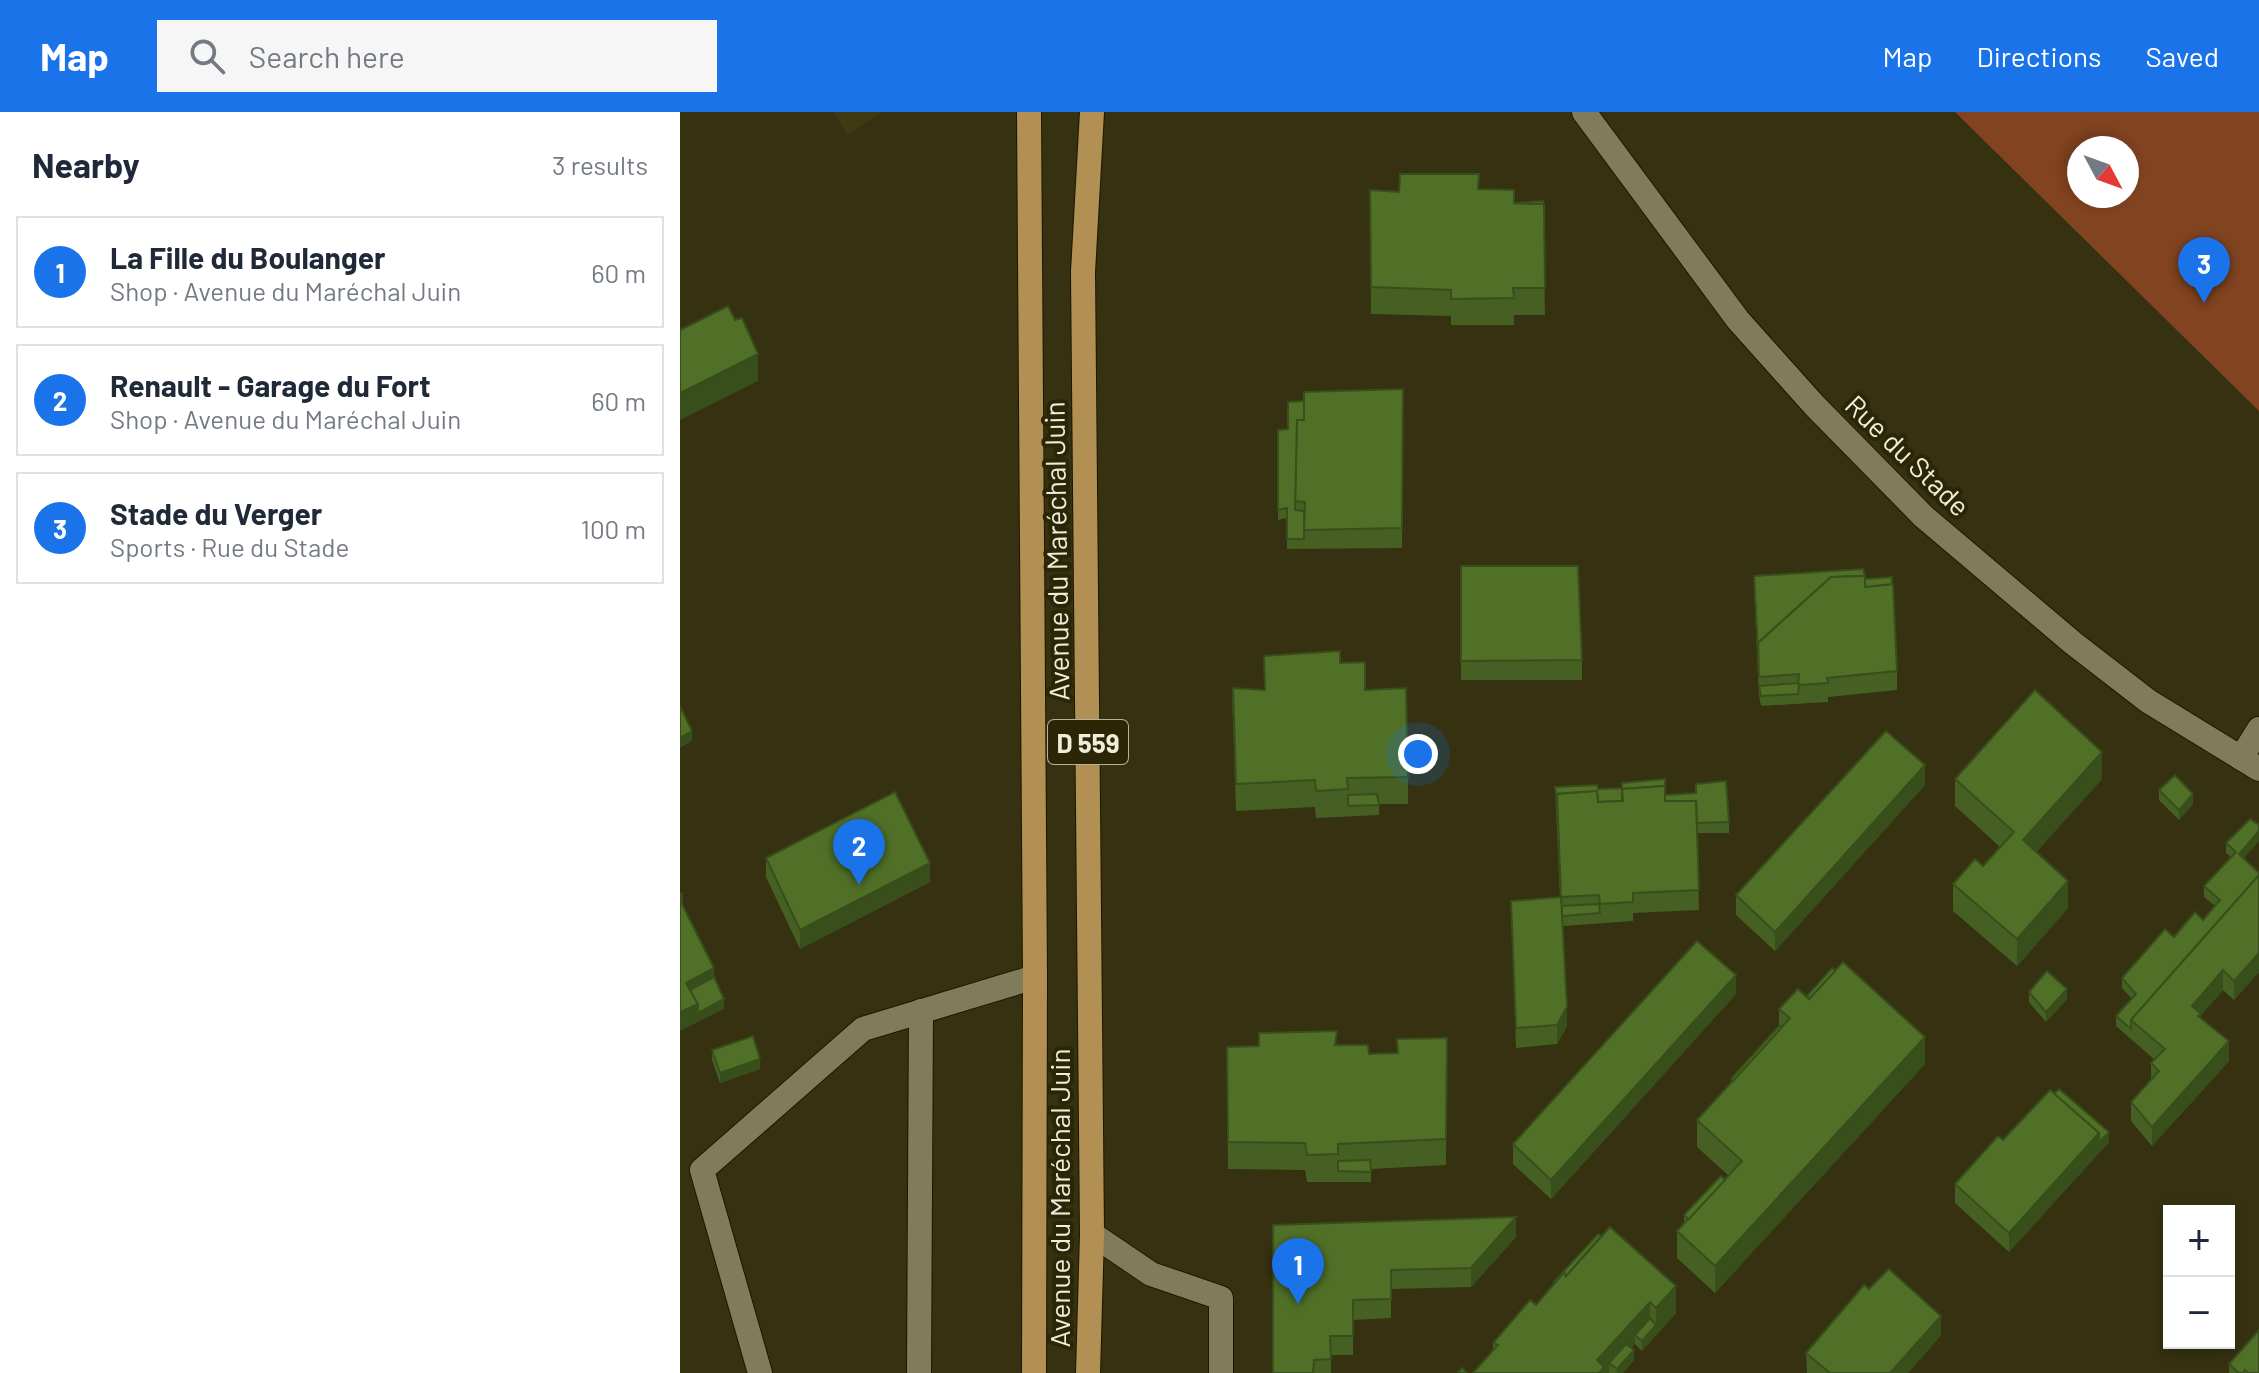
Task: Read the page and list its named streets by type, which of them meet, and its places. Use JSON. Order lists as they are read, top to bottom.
{
  "streets": {
    "main road": ["Avenue du Maréchal Juin", "D 559"],
    "street": ["Rue du Stade"]
  },
  "north": "bottom right",
  "page": {
    "header": "Map",
    "search": "Search here",
    "nav": ["Map", "Directions", "Saved"],
    "heading": ["Nearby", "3 results"],
    "list": [
      {
        "mark": "1",
        "name": "La Fille du Boulanger",
        "note": "Shop · Avenue du Maréchal Juin",
        "value": "60 m"
      },
      {
        "mark": "2",
        "name": "Renault - Garage du Fort",
        "note": "Shop · Avenue du Maréchal Juin",
        "value": "60 m"
      },
      {
        "mark": "3",
        "name": "Stade du Verger",
        "note": "Sports · Rue du Stade",
        "value": "100 m"
      }
    ],
    "pins": ["3", "2", "1"],
    "map_buttons": ["+", "−"]
  }
}
